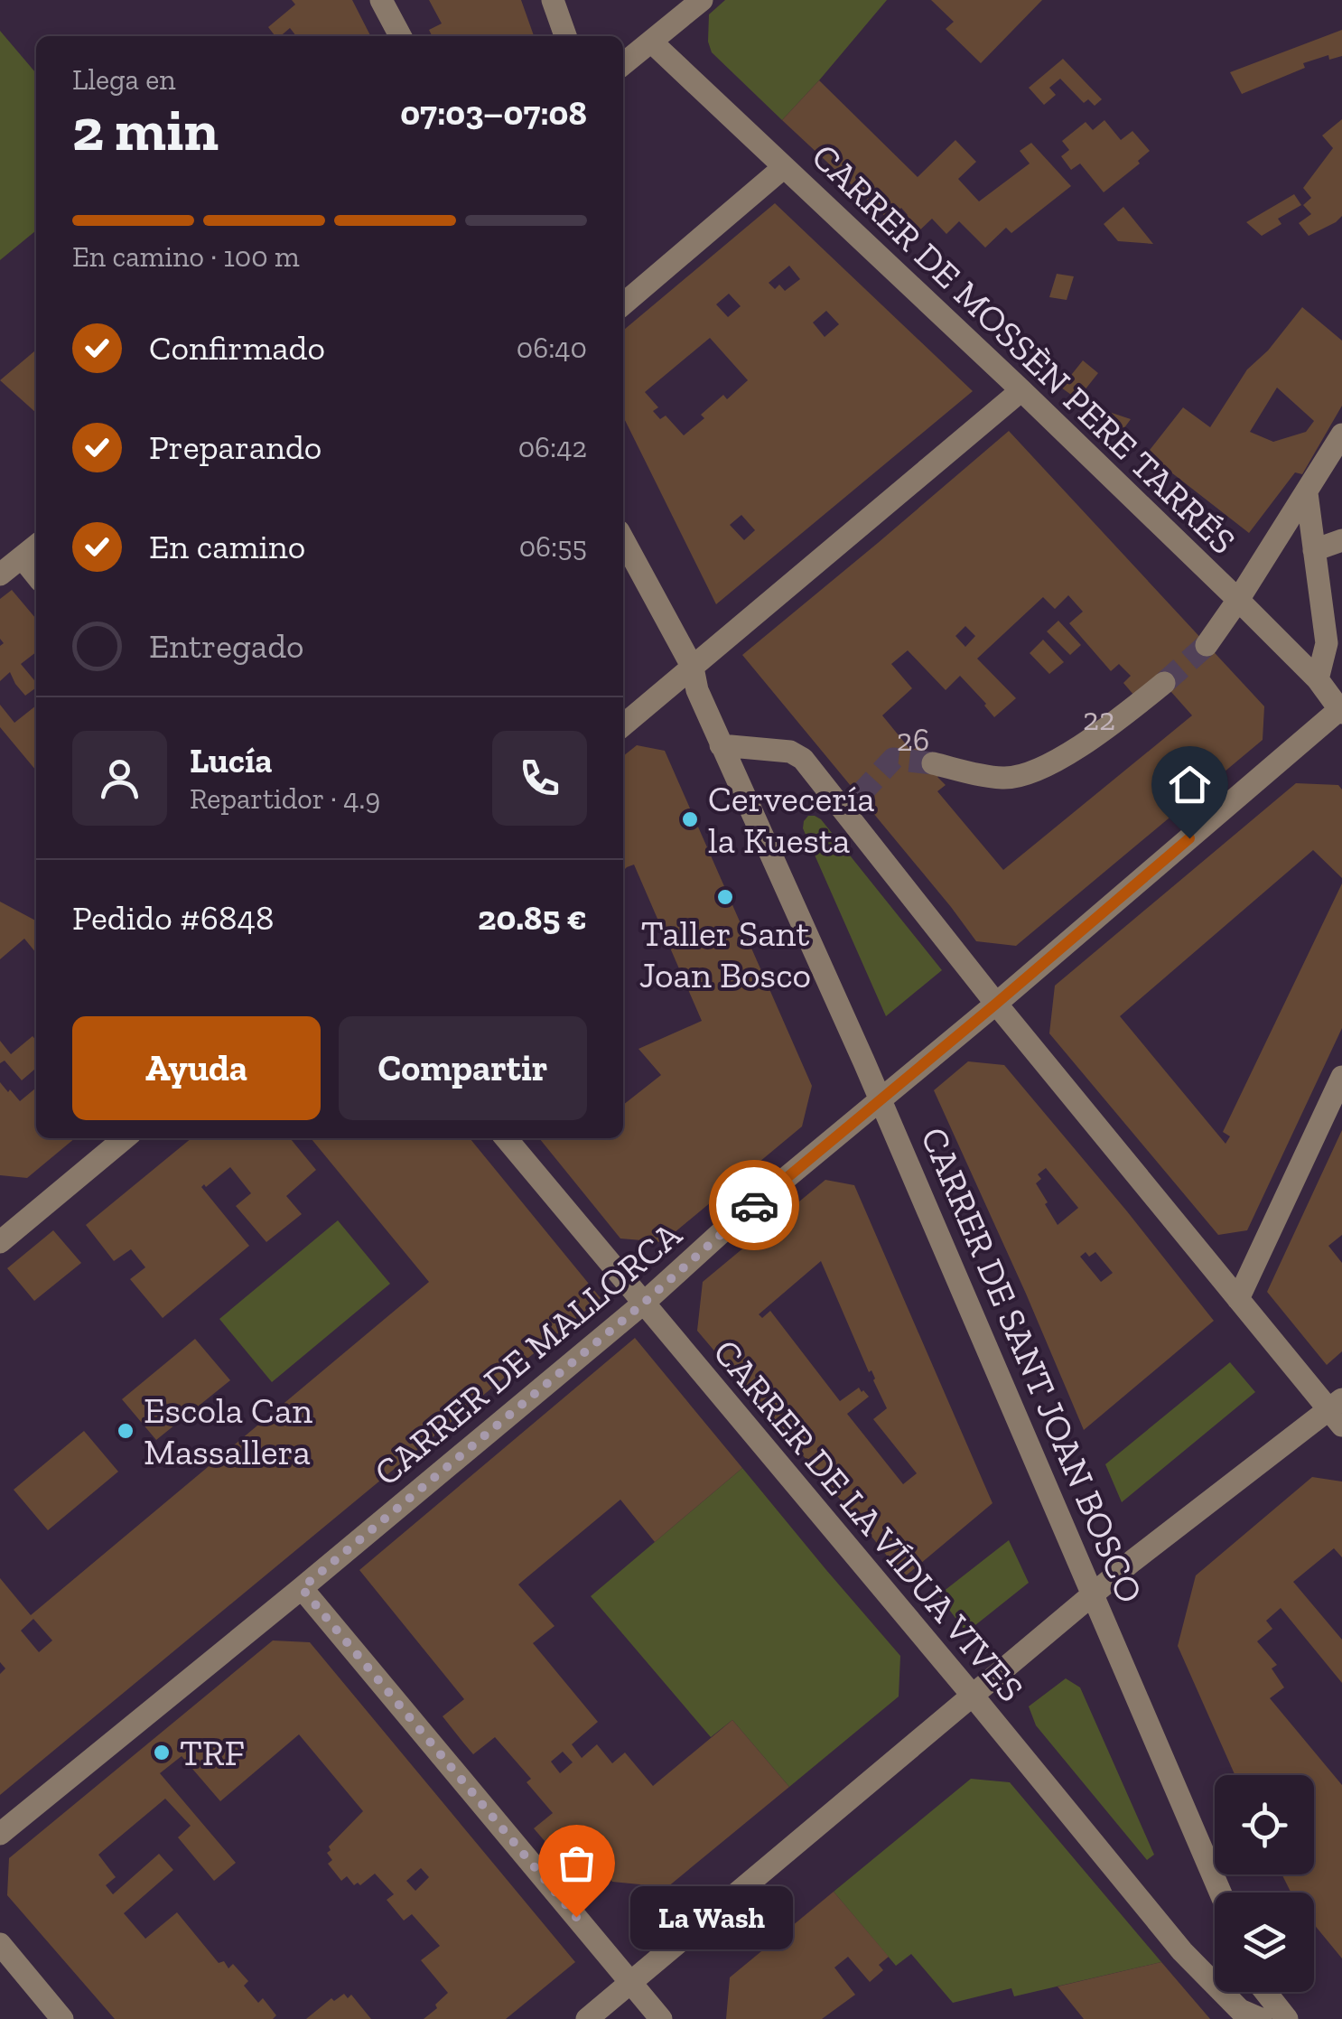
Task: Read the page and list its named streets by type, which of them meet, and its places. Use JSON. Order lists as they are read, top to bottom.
{
  "streets": {
    "street": [
      "CARRER DE MOSSÈN PERE TARRÉS",
      "CARRER DE MALLORCA",
      "CARRER DE SANT JOAN BOSCO",
      "CARRER DE LA VÍDUA VIVES"
    ]
  },
  "crossings": [
    ["CARRER DE MOSSÈN PERE TARRÉS", "CARRER DE MALLORCA"],
    ["CARRER DE MALLORCA", "CARRER DE SANT JOAN BOSCO"],
    ["CARRER DE MALLORCA", "CARRER DE LA VÍDUA VIVES"]
  ],
  "places": [
    "Cervecería la Kuesta",
    "Taller Sant Joan Bosco",
    "Escola Can Massallera",
    "TRF",
    "La Wash"
  ],
  "house_numbers": ["22", "26"],
  "page": {
    "heading": ["2 min", "Llega en", "07:03–07:08"],
    "panel": [
      "Lucía",
      "Repartidor · 4.9",
      "Pedido #6848",
      "20.85 €"
    ],
    "bar": "En camino · 100 m",
    "list": [
      ["Confirmado", "06:40"],
      ["Preparando", "06:42"],
      ["En camino", "06:55"],
      "Entregado"
    ],
    "buttons": ["Ayuda", "Compartir"],
    "bubble": "La Wash"
  }
}
